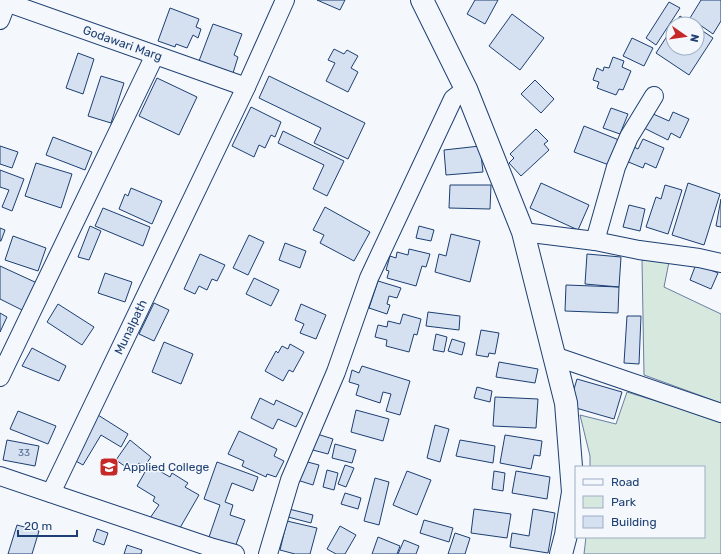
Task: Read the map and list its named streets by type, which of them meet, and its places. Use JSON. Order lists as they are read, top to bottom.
{
  "streets": {
    "street": ["Godawari Marg", "Munalpath"]
  },
  "crossings": [
    ["Godawari Marg", "Munalpath"]
  ],
  "places": {
    "school or university": ["Applied College"]
  },
  "house_numbers": ["33"],
  "legend": ["Road", "Park", "Building"],
  "scale_bar": "20 m",
  "north": "right"
}
